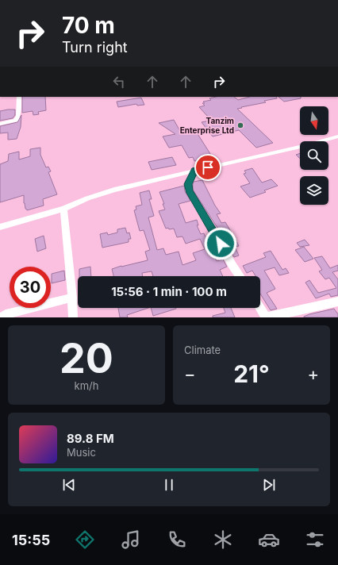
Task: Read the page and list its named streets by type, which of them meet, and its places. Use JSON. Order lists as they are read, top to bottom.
{
  "places": ["Tanzim Enterprise Ltd"],
  "north": "bottom",
  "page": {
    "turn": ["70 m", "Turn right"],
    "limit": "30",
    "trip": "15:56 · 1 min · 100 m",
    "tile": [
      ["20", "km/h"],
      "Climate"
    ],
    "heat": ["−", "21°", "+"],
    "song": ["89.8 FM", "Music"],
    "tabs": "15:55"
  }
}
